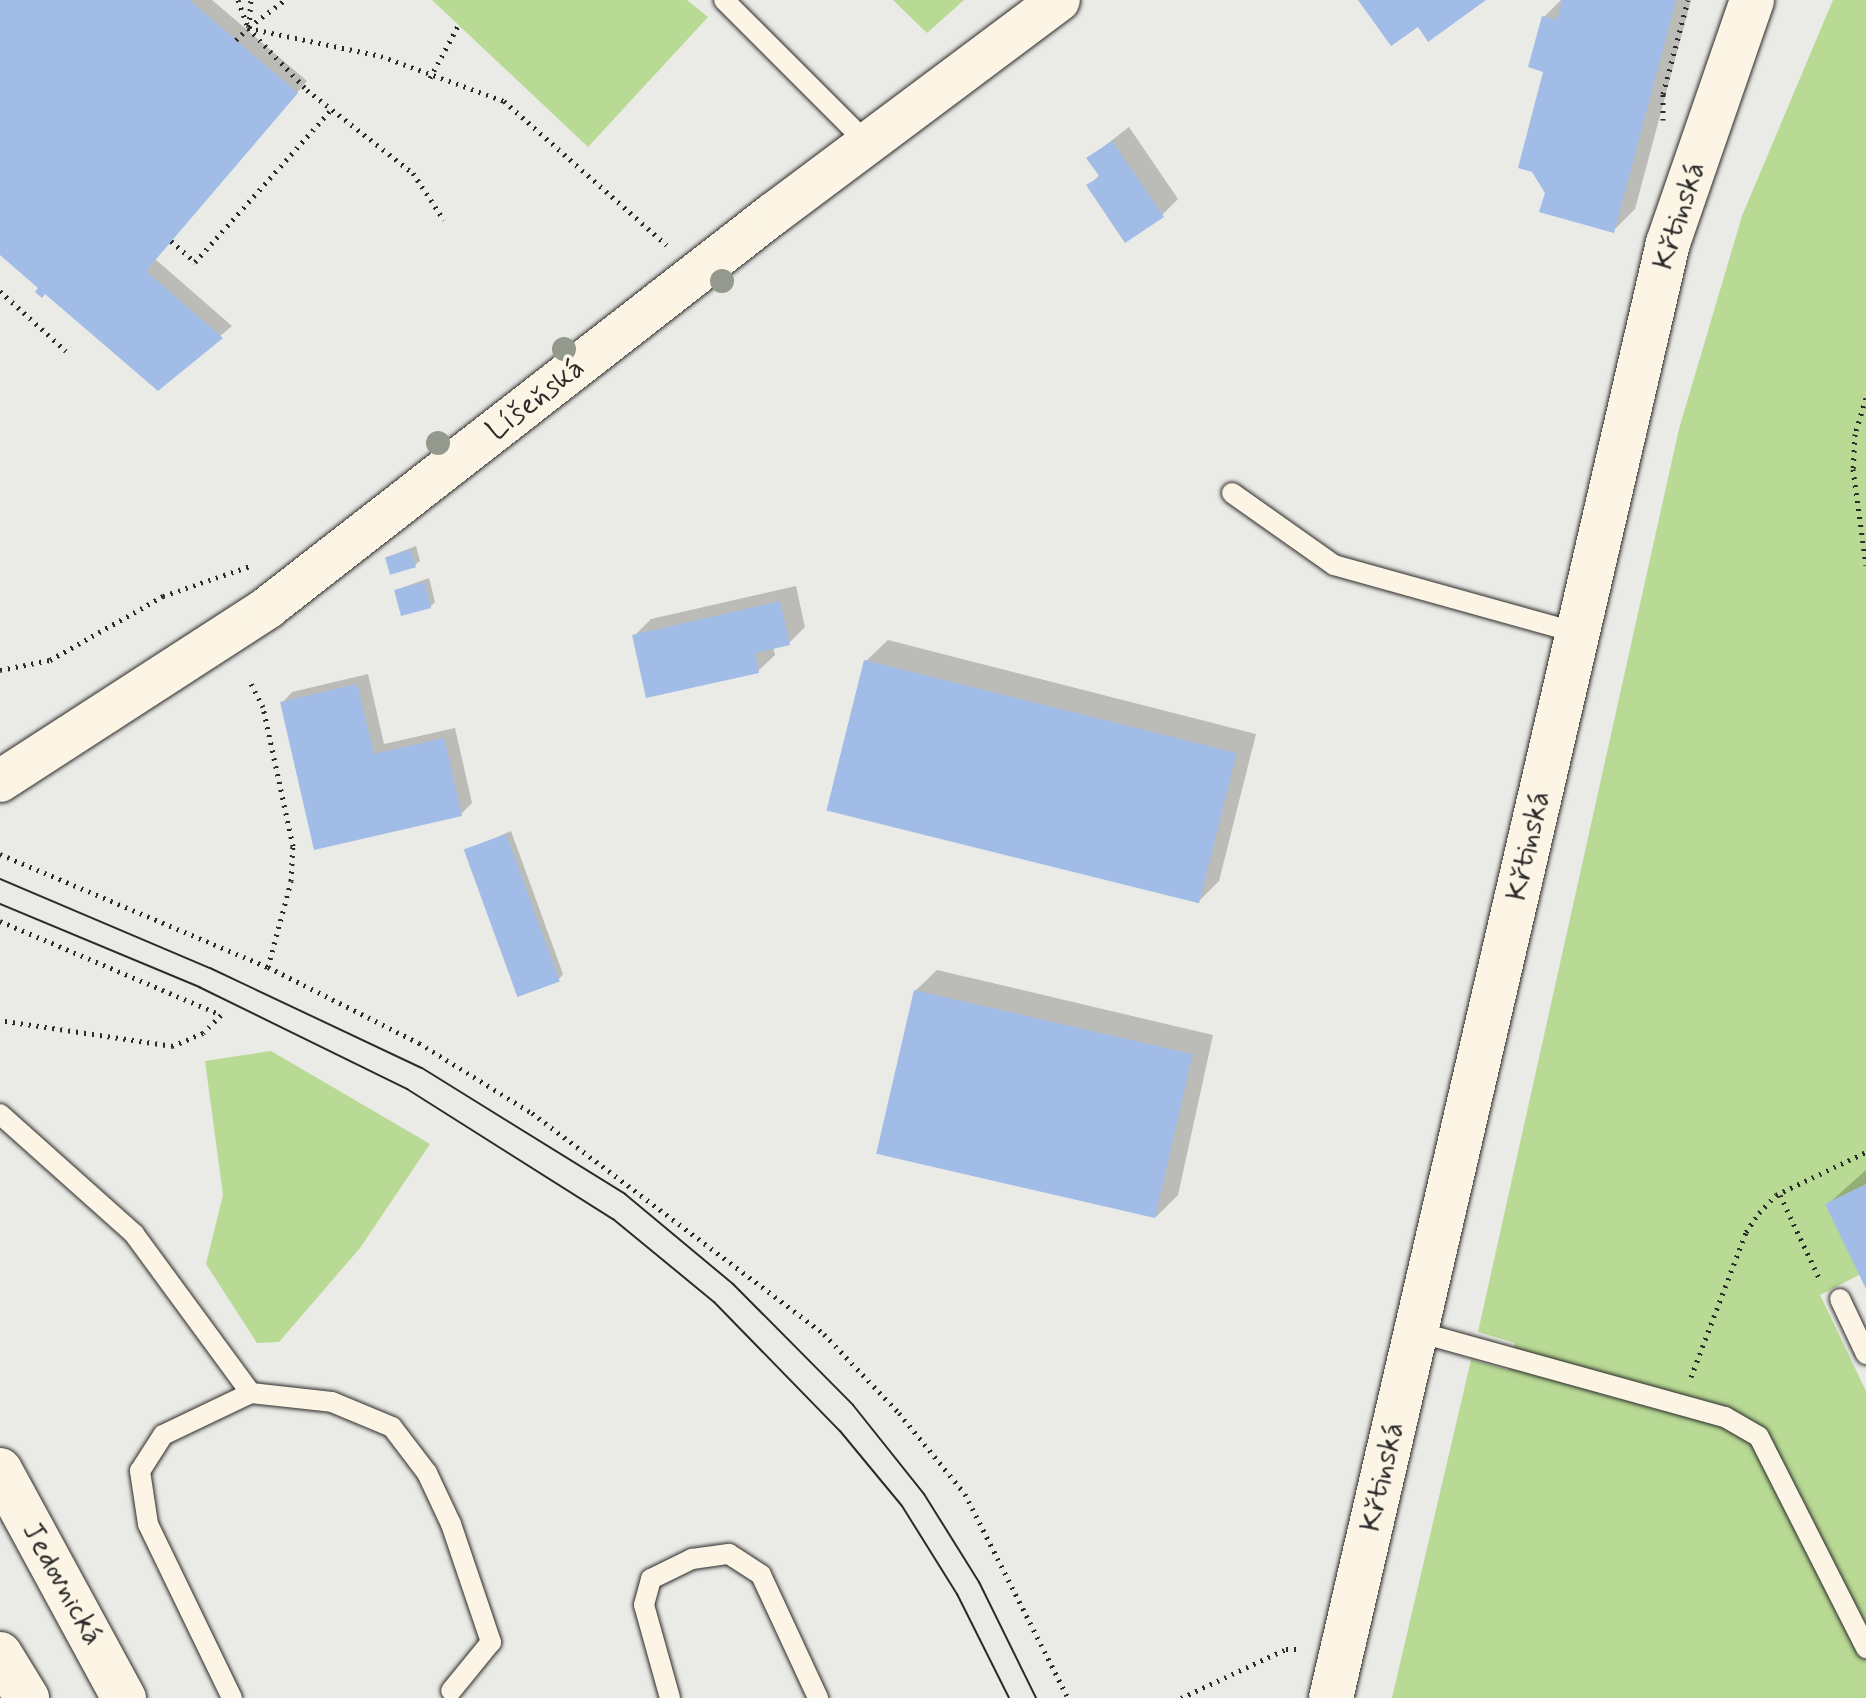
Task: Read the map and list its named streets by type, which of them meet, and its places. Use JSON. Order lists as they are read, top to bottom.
{
  "streets": {
    "street": ["Křtinská", "Líšeňská", "Jedovnická"]
  }
}
